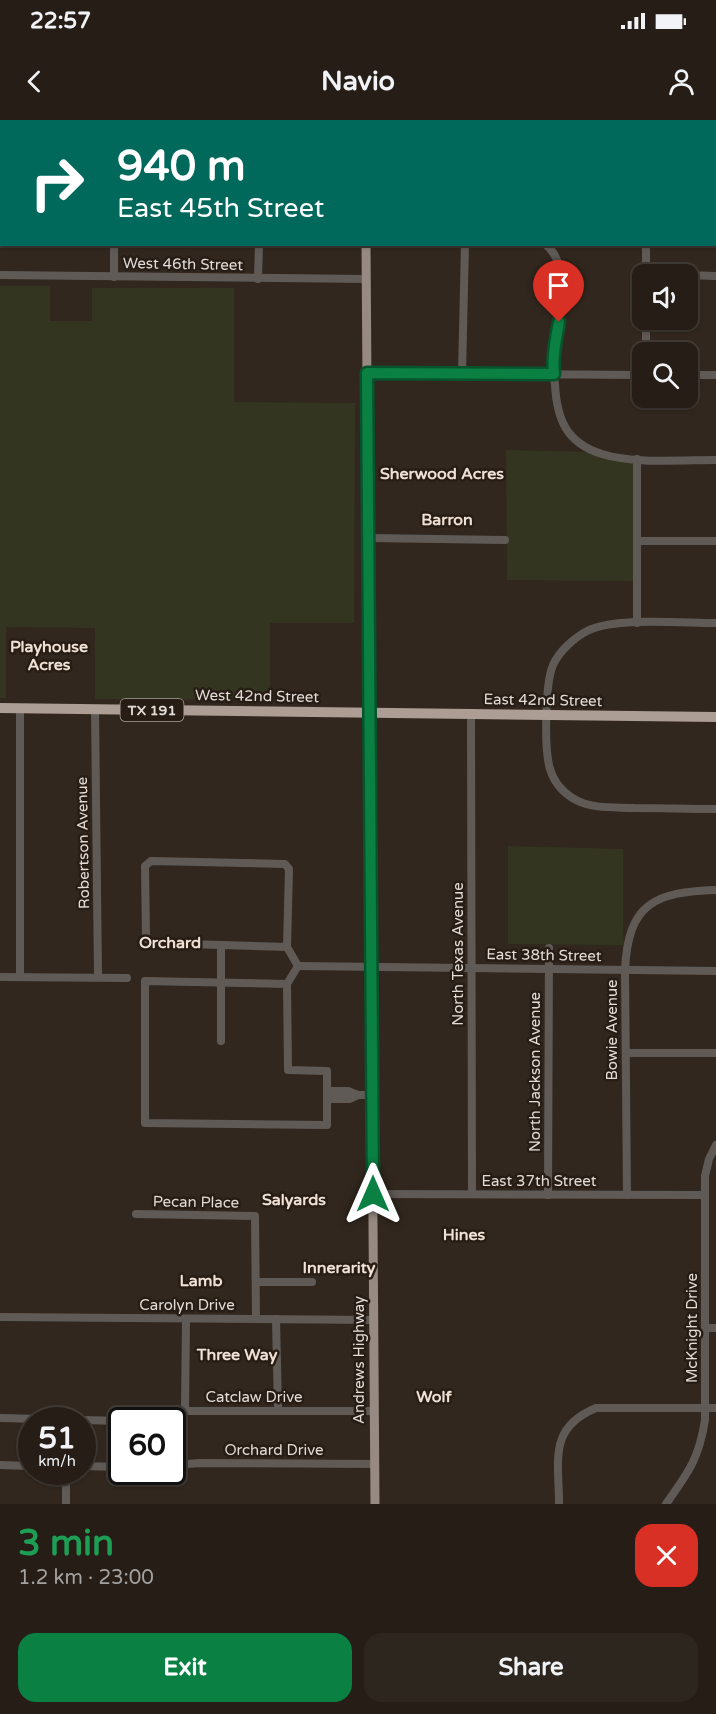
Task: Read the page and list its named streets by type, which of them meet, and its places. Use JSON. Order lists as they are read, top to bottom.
{
  "streets": {
    "highway": ["West 42nd Street", "East 42nd Street", "TX 191"],
    "main road": ["Andrews Highway"],
    "street": [
      "West 46th Street",
      "Robertson Avenue",
      "North Texas Avenue",
      "East 38th Street",
      "Bowie Avenue",
      "North Jackson Avenue",
      "East 37th Street",
      "Pecan Place",
      "Carolyn Drive",
      "McKnight Drive",
      "Catclaw Drive",
      "Orchard Drive"
    ]
  },
  "crossings": [
    ["West 46th Street", "Andrews Highway"],
    ["West 42nd Street", "East 42nd Street"],
    ["West 42nd Street", "Robertson Avenue"],
    ["West 42nd Street", "Andrews Highway"],
    ["East 42nd Street", "North Texas Avenue"],
    ["East 42nd Street", "Andrews Highway"],
    ["North Texas Avenue", "East 38th Street"],
    ["North Texas Avenue", "East 37th Street"],
    ["East 38th Street", "Bowie Avenue"],
    ["East 38th Street", "North Jackson Avenue"],
    ["East 38th Street", "Andrews Highway"],
    ["Bowie Avenue", "East 37th Street"],
    ["North Jackson Avenue", "East 37th Street"],
    ["East 37th Street", "McKnight Drive"],
    ["East 37th Street", "Andrews Highway"],
    ["Carolyn Drive", "Andrews Highway"],
    ["Andrews Highway", "Catclaw Drive"],
    ["Andrews Highway", "Orchard Drive"]
  ],
  "districts": [
    "Sherwood Acres",
    "Barron",
    "Playhouse Acres",
    "Orchard",
    "Salyards",
    "Hines",
    "Innerarity",
    "Lamb",
    "Three Way",
    "Wolf"
  ],
  "page": {
    "status": "22:57",
    "header": "Navio",
    "turn": ["940 m", "East 45th Street"],
    "speed": "51 km/h",
    "limit": "60",
    "heading": ["3 min", "1.2 km · 23:00"],
    "buttons": ["Exit", "Share"]
  }
}
